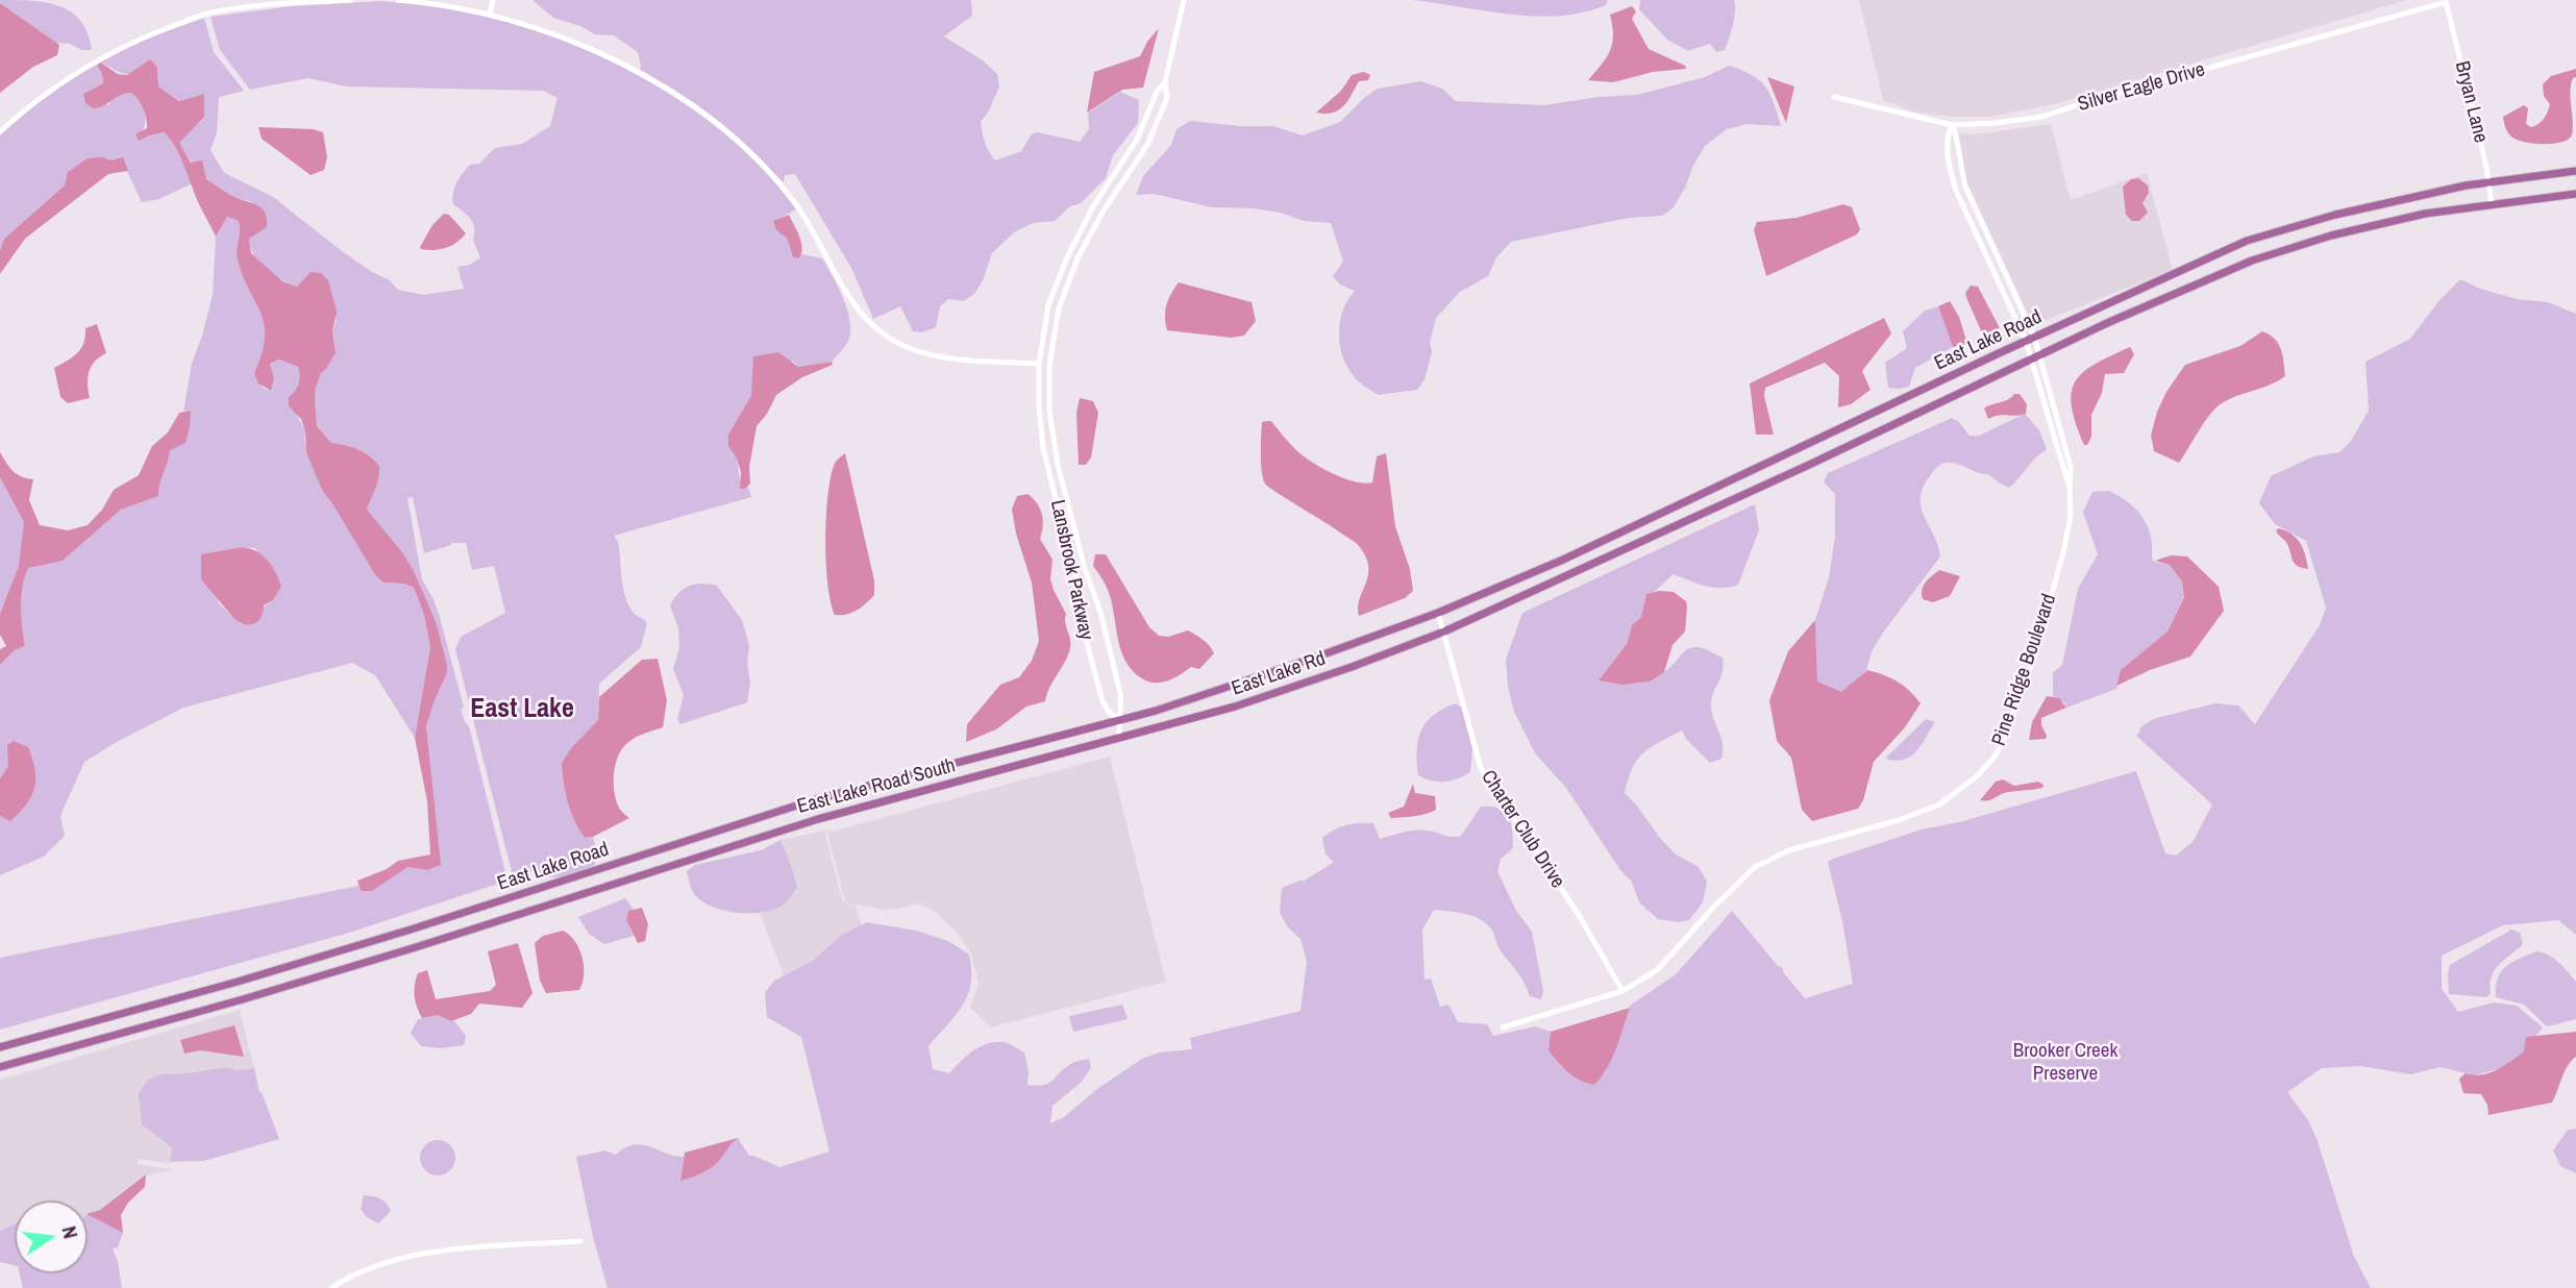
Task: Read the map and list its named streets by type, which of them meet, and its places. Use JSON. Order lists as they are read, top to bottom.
{
  "streets": {
    "main road": ["East Lake Road", "East Lake Rd", "East Lake Road South"],
    "street": [
      "Silver Eagle Drive",
      "Bryan Lane",
      "Lansbrook Parkway",
      "Pine Ridge Boulevard",
      "Charter Club Drive"
    ]
  },
  "crossings": [
    ["Silver Eagle Drive", "Bryan Lane"],
    ["Silver Eagle Drive", "Pine Ridge Boulevard"],
    ["Bryan Lane", "East Lake Road"],
    ["East Lake Road", "Lansbrook Parkway"],
    ["East Lake Road", "Pine Ridge Boulevard"],
    ["East Lake Road", "East Lake Rd"],
    ["East Lake Road", "East Lake Road South"],
    ["East Lake Road", "Charter Club Drive"],
    ["Lansbrook Parkway", "East Lake Rd"],
    ["Pine Ridge Boulevard", "Charter Club Drive"],
    ["East Lake Rd", "East Lake Road South"],
    ["East Lake Rd", "Charter Club Drive"]
  ],
  "districts": ["East Lake"],
  "parks": ["Brooker Creek Preserve"],
  "north": "right"
}
